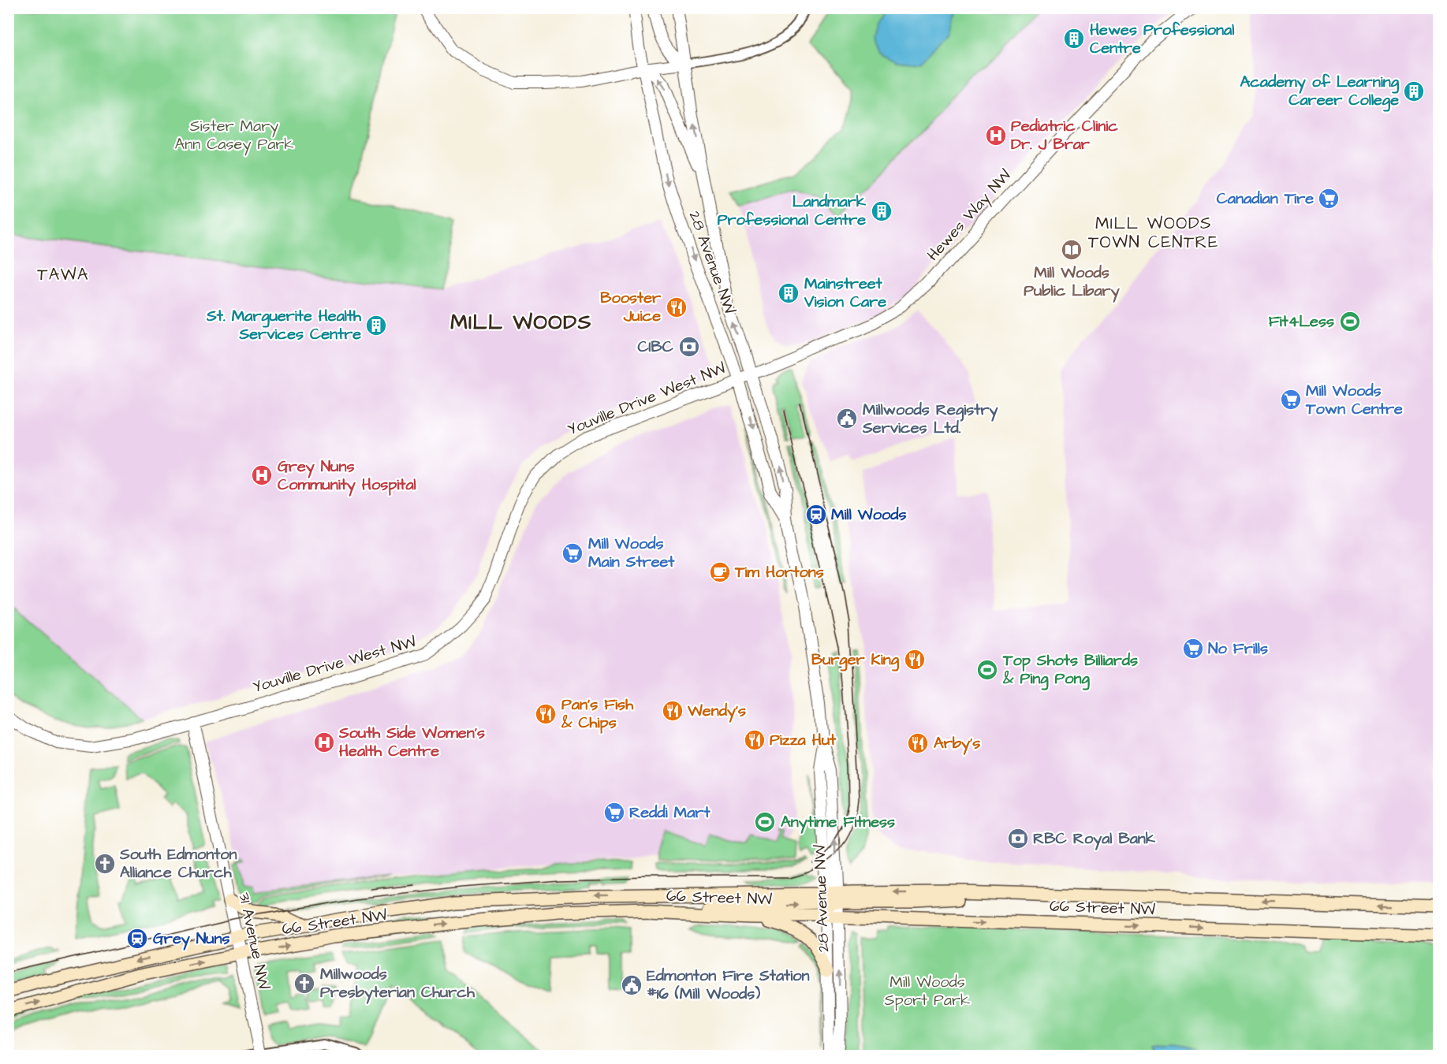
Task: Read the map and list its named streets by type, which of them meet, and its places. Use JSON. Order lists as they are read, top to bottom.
{
  "streets": {
    "main road": ["66 Street NW"],
    "street": [
      "Hewes Way NW",
      "28 Avenue NW",
      "Youville Drive West NW",
      "31 Avenue NW"
    ]
  },
  "crossings": [
    ["Hewes Way NW", "28 Avenue NW"],
    ["Hewes Way NW", "Youville Drive West NW"],
    ["28 Avenue NW", "Youville Drive West NW"],
    ["28 Avenue NW", "66 Street NW"],
    ["Youville Drive West NW", "31 Avenue NW"],
    ["66 Street NW", "31 Avenue NW"]
  ],
  "districts": ["MILL WOODS TOWN CENTRE", "TAWA", "MILL WOODS"],
  "parks": ["Sister Mary Ann Casey Park", "Mill Woods Sport Park"],
  "places": {
    "building": [
      "Hewes Professional Centre",
      "Academy of Learning Career College",
      "Landmark Professional Centre",
      "Mainstreet Vision Care",
      "St. Marguerite Health Services Centre"
    ],
    "hospital": ["Pediatric Clinic Dr. J Brar", "Grey Nuns Community Hospital", "South Side Women's Health Centre"],
    "supermarket": [
      "Canadian Tire",
      "Mill Woods Town Centre",
      "Mill Woods Main Street",
      "No Frills",
      "Reddi Mart"
    ],
    "library": ["Mill Woods Public Libary"],
    "restaurant": [
      "Booster Juice",
      "Burger King",
      "Wendy's",
      "Pan's Fish & Chips",
      "Pizza Hut",
      "Arby's"
    ],
    "sports": ["Fit4Less", "Top Shots Billiards & Ping Pong", "Anytime Fitness"],
    "bank": ["CIBC", "RBC Royal Bank"],
    "public building": ["Millwoods Registry Services Ltd.", "Edmonton Fire Station #16 (Mill Woods)"],
    "station": ["Mill Woods", "Grey Nuns"],
    "cafe": ["Tim Hortons"],
    "church": ["South Edmonton Alliance Church", "Millwoods Presbyterian Church"]
  }
}
